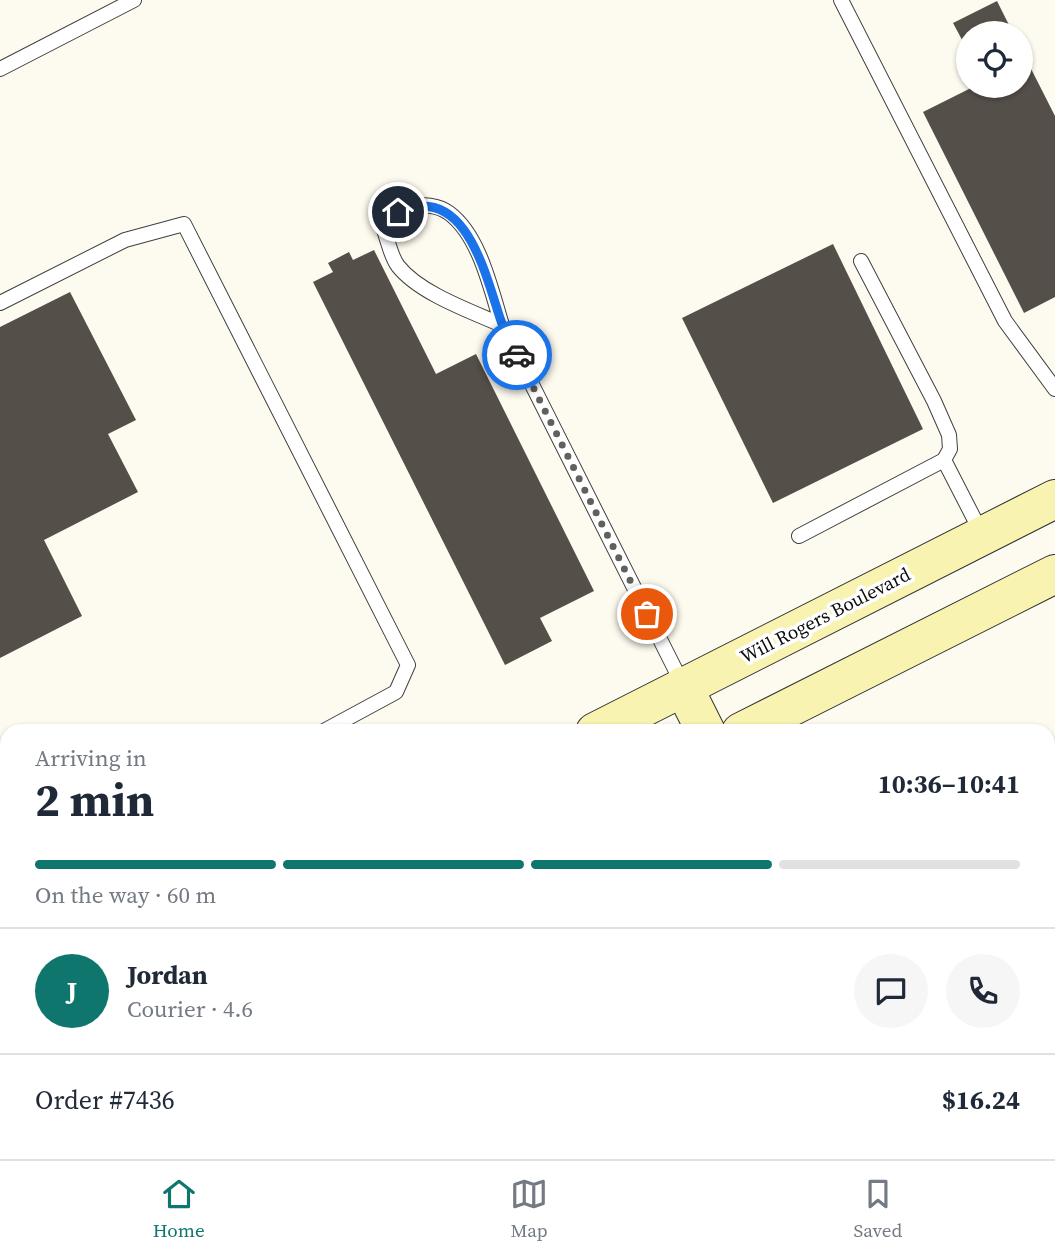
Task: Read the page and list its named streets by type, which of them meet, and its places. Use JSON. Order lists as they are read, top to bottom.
{
  "streets": {
    "main road": ["Will Rogers Boulevard"]
  },
  "page": {
    "heading": ["2 min", "Arriving in", "10:36–10:41"],
    "panel": [
      "Jordan",
      "Courier · 4.6",
      "Order #7436",
      "$16.24"
    ],
    "bar": "On the way · 60 m",
    "round": "J",
    "tabs": ["Home", "Map", "Saved"]
  }
}
